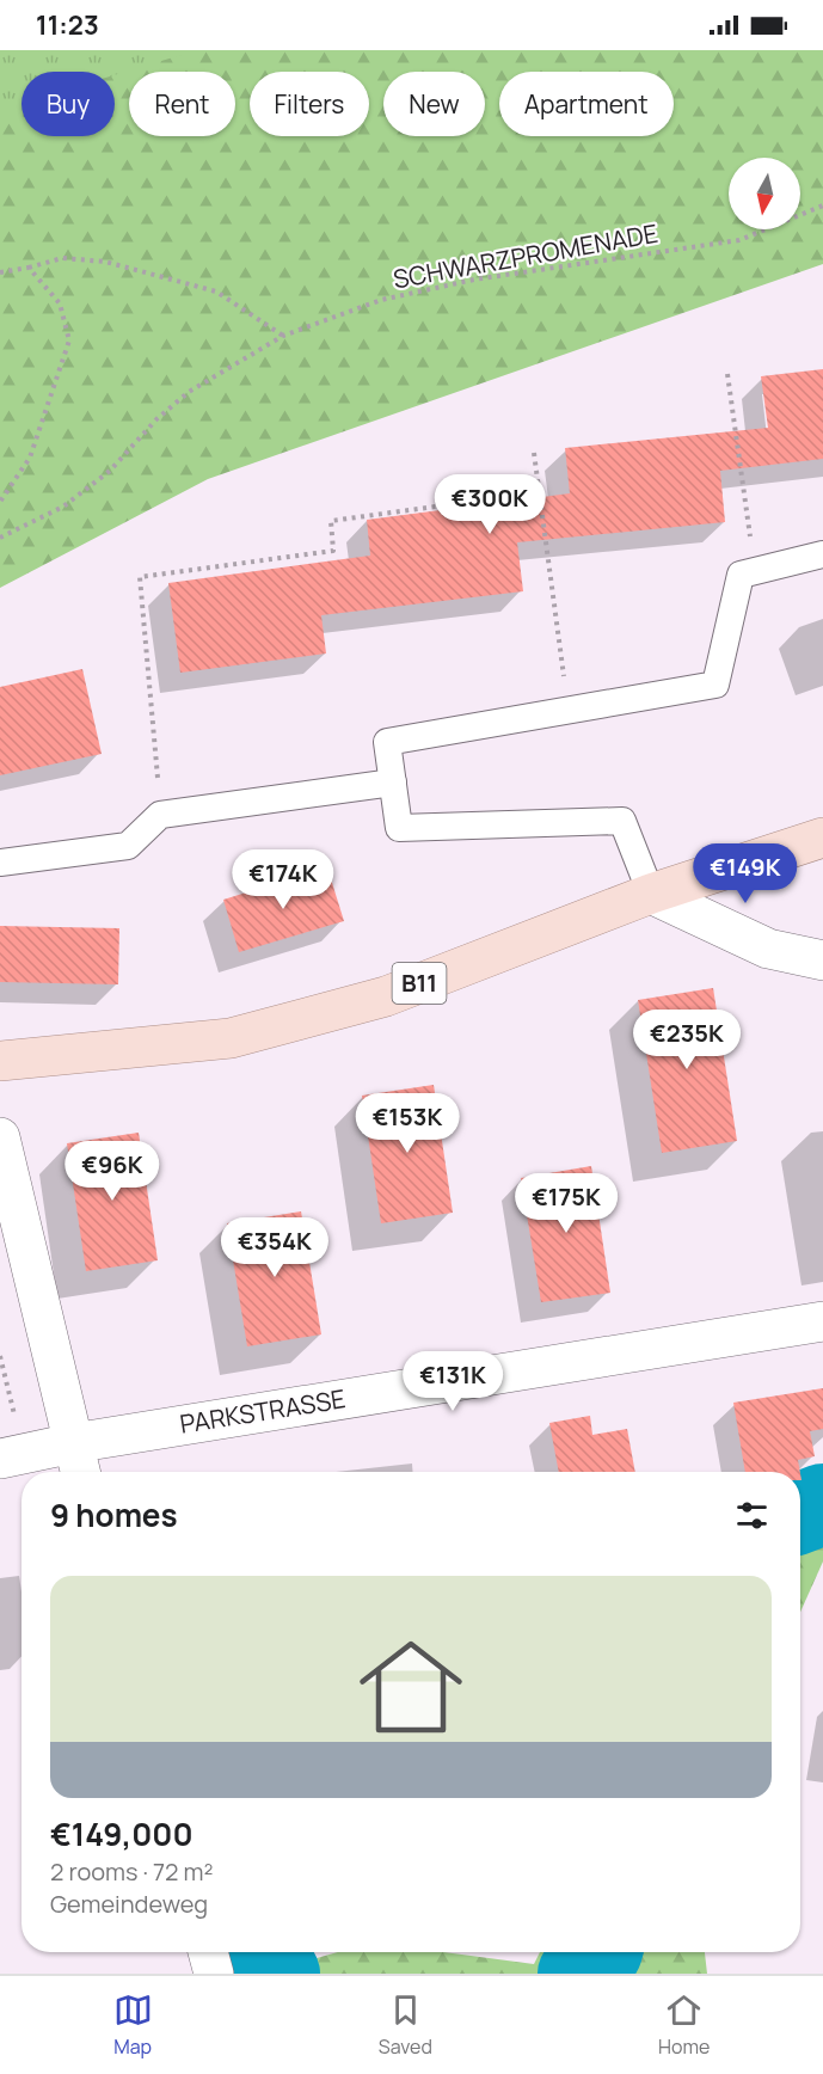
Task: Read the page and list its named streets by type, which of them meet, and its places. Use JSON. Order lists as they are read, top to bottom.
{
  "streets": {
    "main road": ["B11"],
    "street": ["PARKSTRASSE"],
    "path": ["SCHWARZPROMENADE"]
  },
  "north": "bottom",
  "page": {
    "status": "11:23",
    "chip": [
      "Buy",
      "Rent",
      "Filters",
      "New",
      "Apartment"
    ],
    "price": [
      "€300K",
      "€149K",
      "€174K",
      "€235K",
      "€153K",
      "€96K",
      "€175K",
      "€354K",
      "€131K"
    ],
    "heading": "9 homes",
    "list": [
      {
        "name": "€149,000",
        "note": "2 rooms · 72 m² · Gemeindeweg"
      }
    ],
    "tabs": ["Map", "Saved", "Home"]
  }
}
